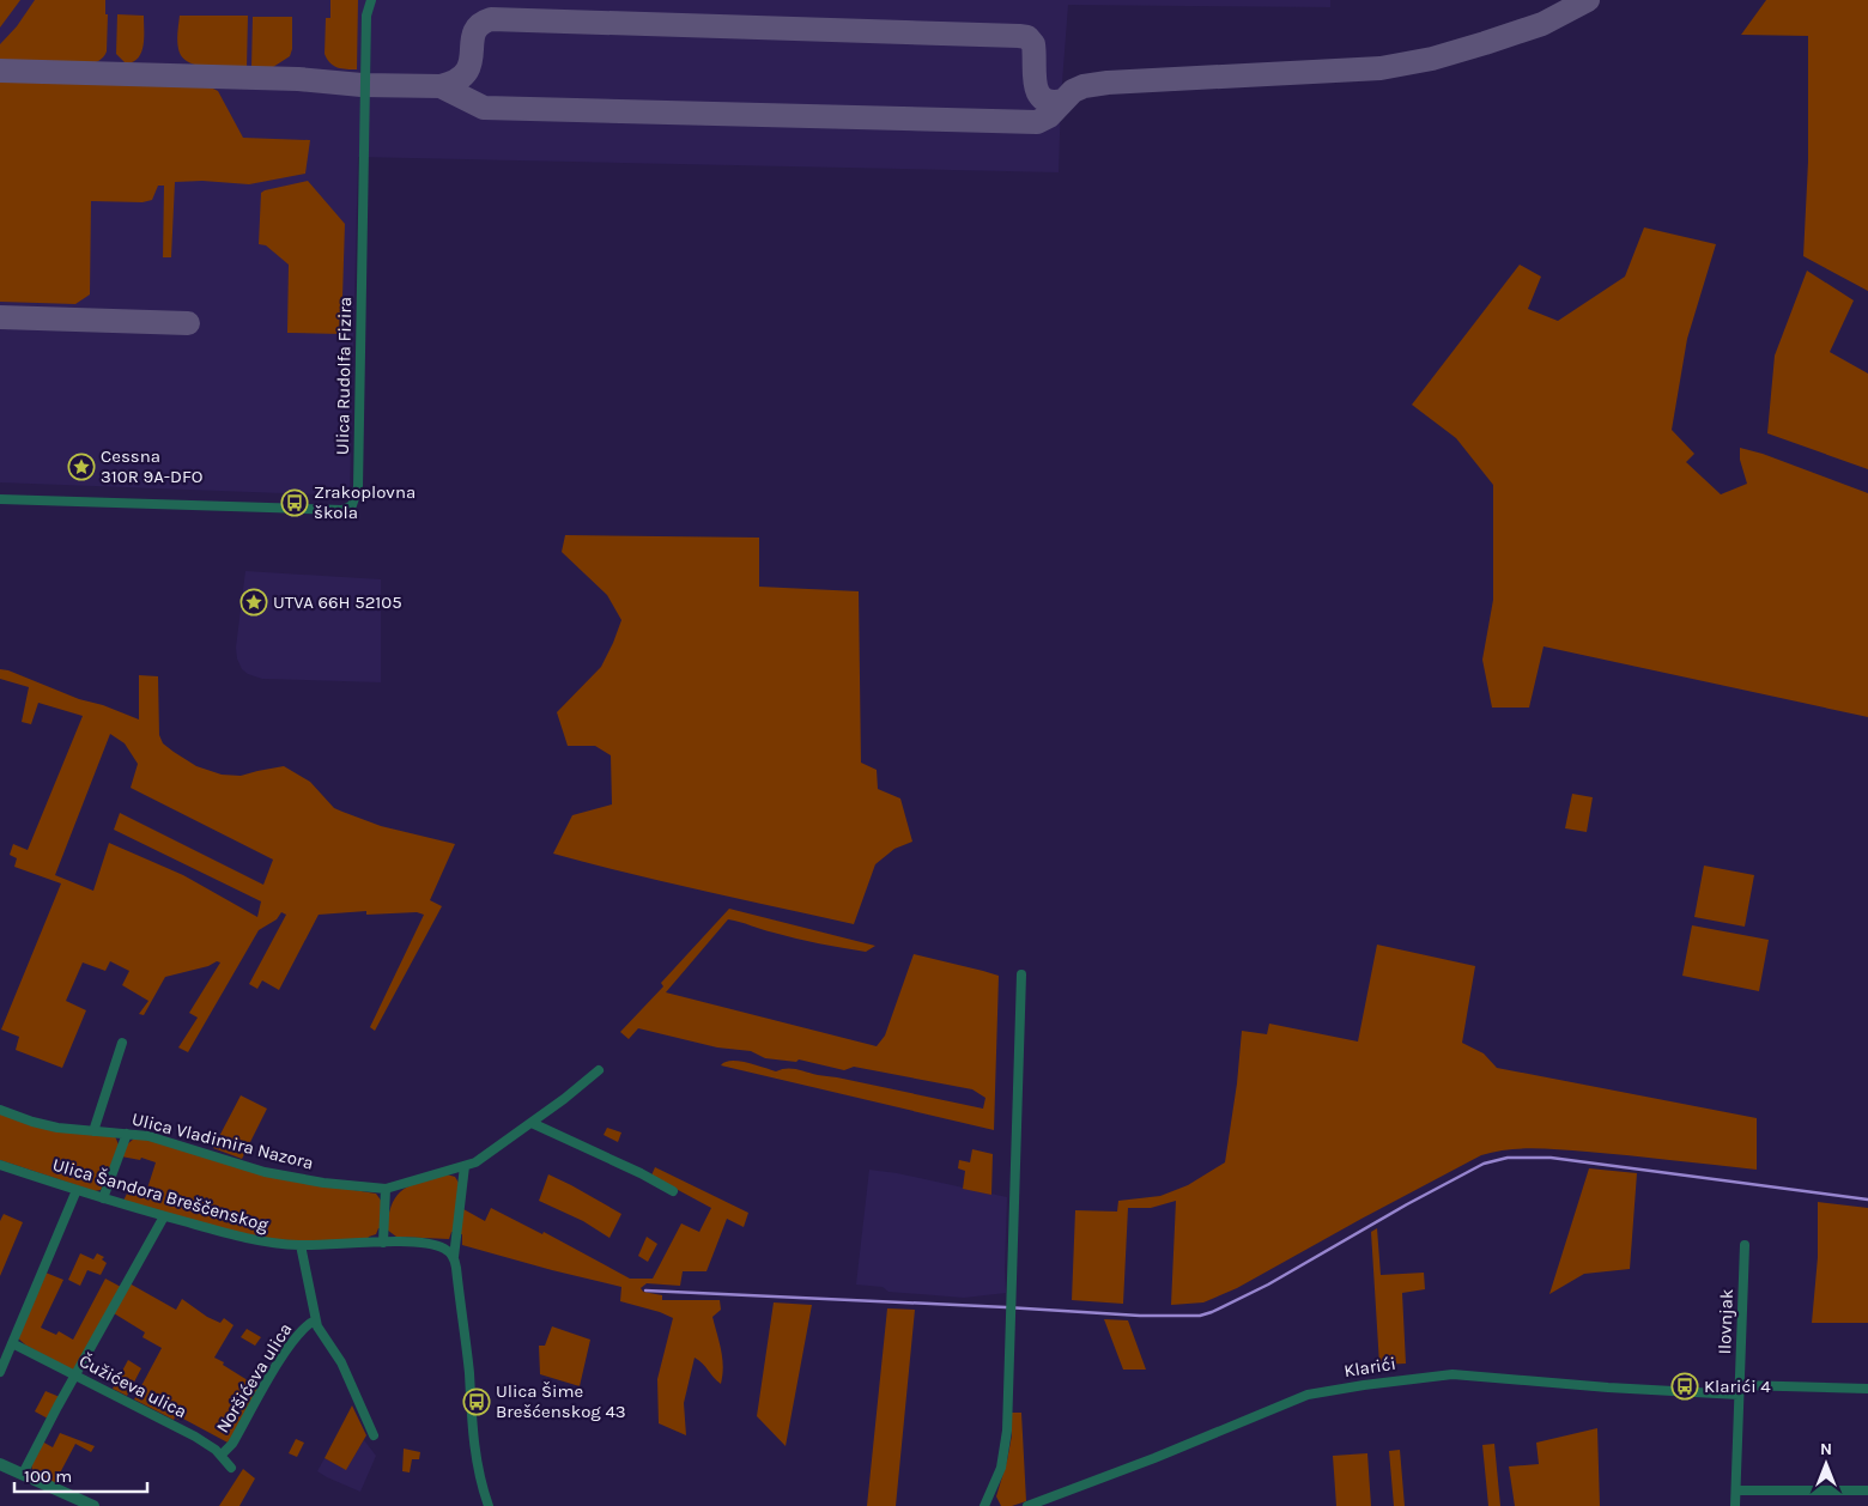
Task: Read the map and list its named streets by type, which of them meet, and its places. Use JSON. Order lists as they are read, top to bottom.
{
  "streets": {
    "street": [
      "Ulica Rudolfa Fizira",
      "Ulica Vladimira Nazora",
      "Ulica Šandora Breščenskog",
      "Ilovnjak",
      "Klarići",
      "Noršićeva ulica",
      "Čužićeva ulica"
    ]
  },
  "crossings": [
    ["Ulica Šandora Breščenskog", "Noršićeva ulica"],
    ["Ilovnjak", "Klarići"],
    ["Noršićeva ulica", "Čužićeva ulica"]
  ],
  "places": {
    "place": ["Cessna 310R 9A-DFO", "UTVA 66H 52105"],
    "bus stop": ["Zrakoplovna škola", "Klarići 4", "Ulica Šime Brešćenskog 43"]
  },
  "scale_bar": "100 m",
  "north": "top"
}
